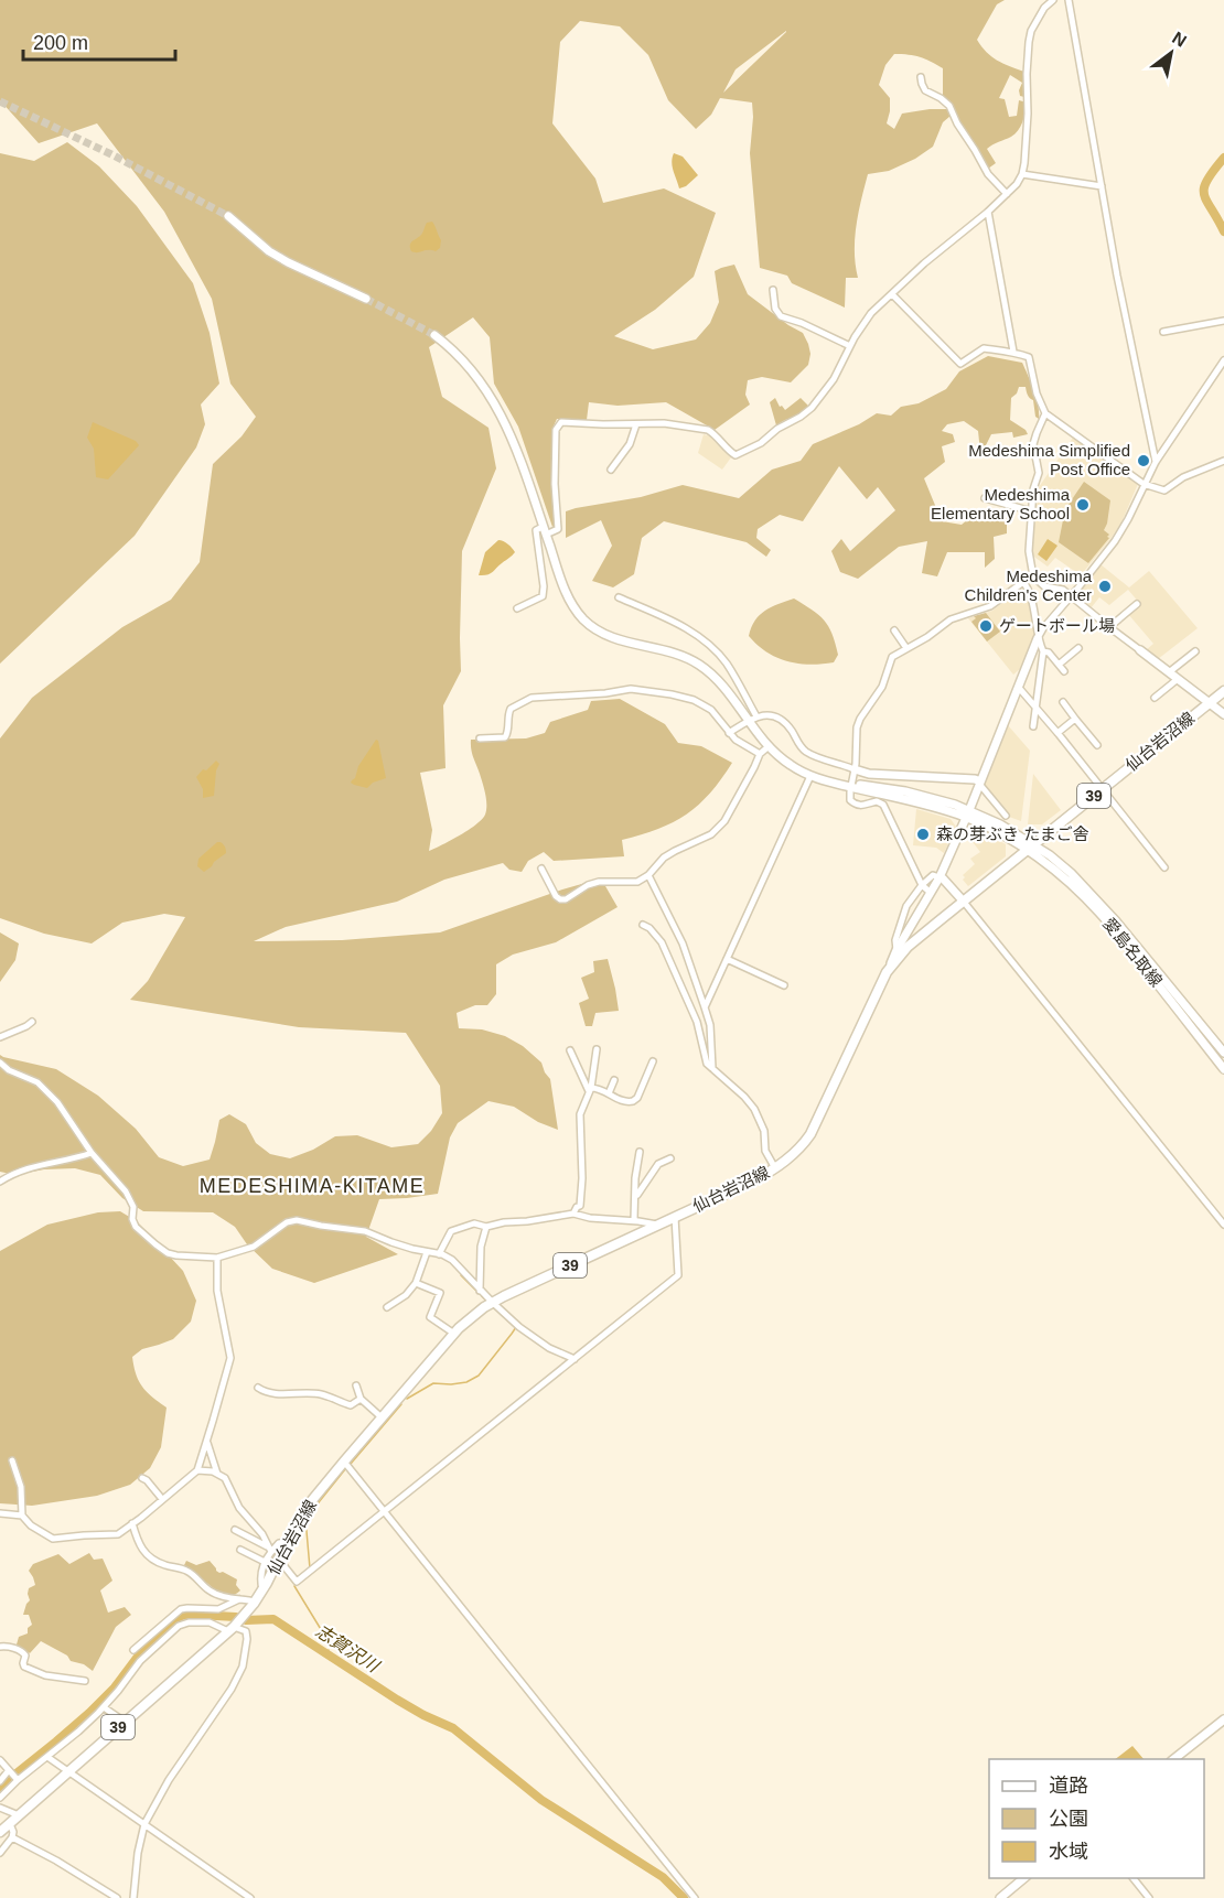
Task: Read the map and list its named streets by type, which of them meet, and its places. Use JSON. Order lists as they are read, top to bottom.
{
  "streets": {
    "main road": ["仙台岩沼線", "39"],
    "street": ["愛島名取線"]
  },
  "crossings": [
    ["仙台岩沼線", "39"],
    ["仙台岩沼線", "愛島名取線"]
  ],
  "districts": ["MEDESHIMA-KITAME"],
  "water": ["志賀沢川"],
  "places": [
    "Medeshima Simplified Post Office",
    "Medeshima Elementary School",
    "Medeshima Children's Center",
    "ゲートボール場",
    "森の芽ぶき たまご舎"
  ],
  "legend": ["道路", "公園", "水域"],
  "scale_bar": "200 m",
  "north": "top right"
}
